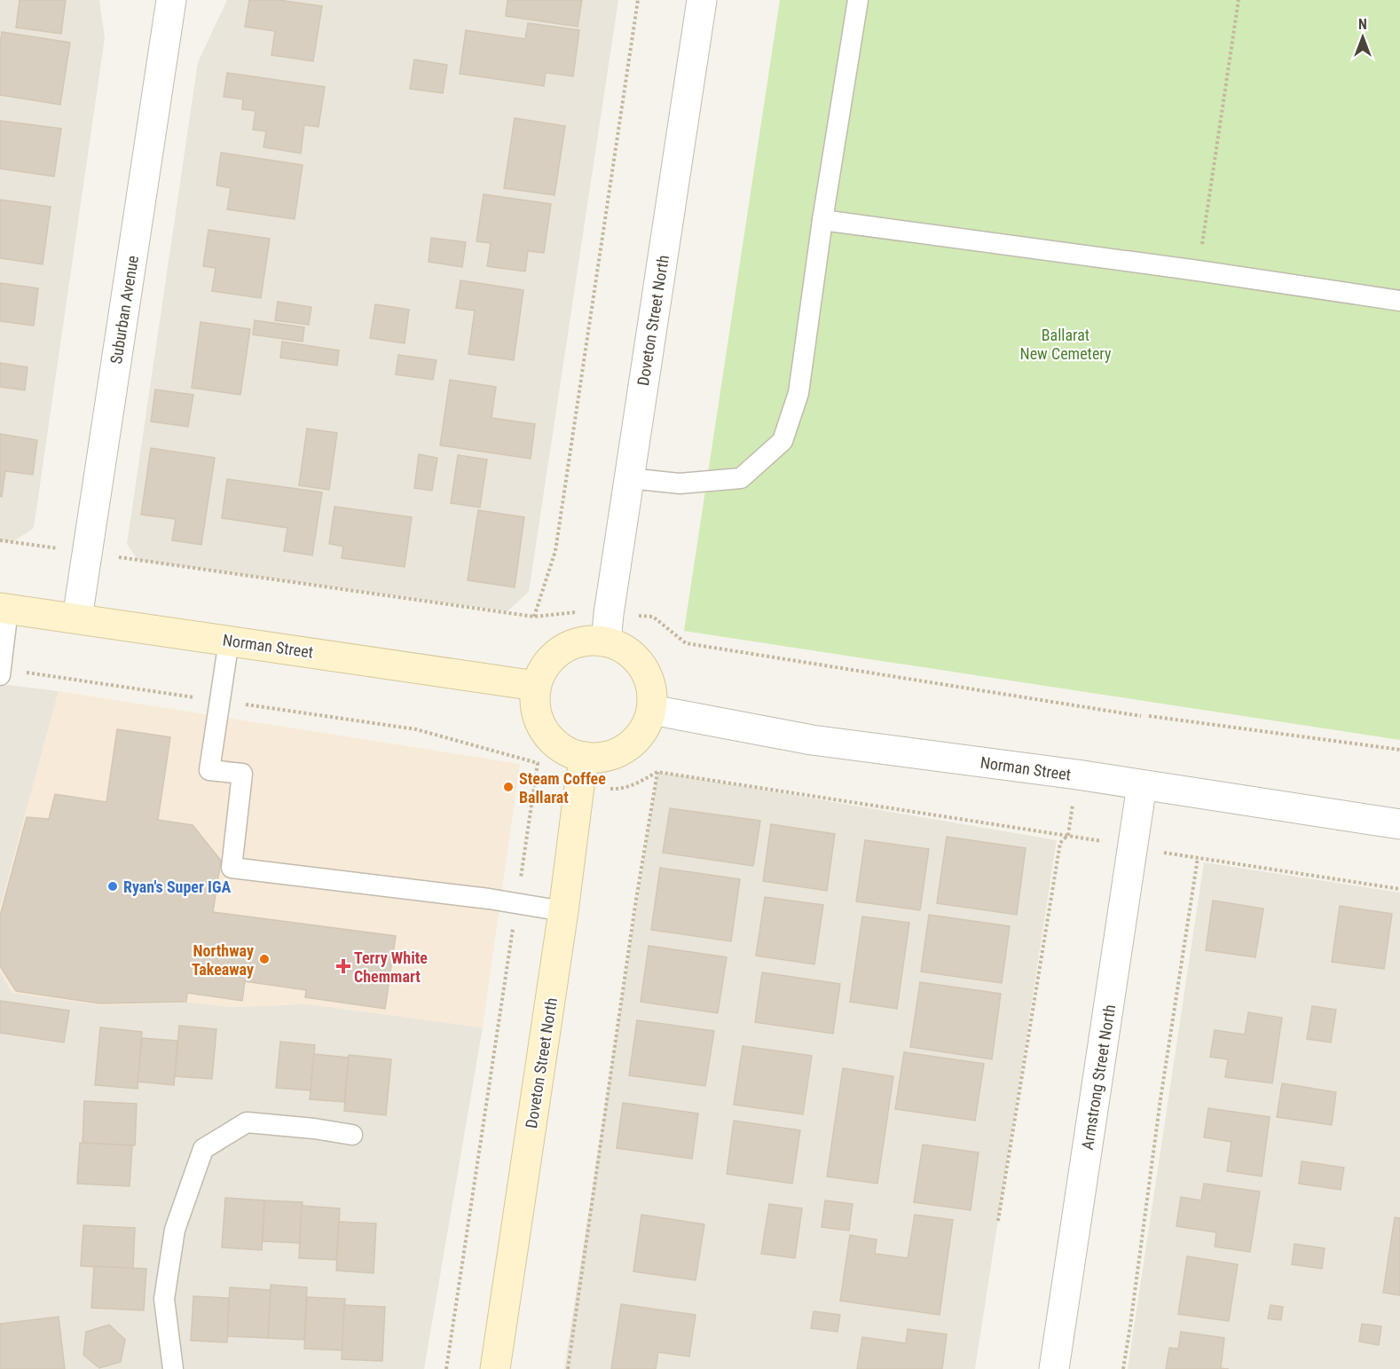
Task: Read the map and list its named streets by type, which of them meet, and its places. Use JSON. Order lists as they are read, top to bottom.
{
  "streets": {
    "main road": ["Doveton Street North", "Norman Street"],
    "street": ["Suburban Avenue", "Armstrong Street North"]
  },
  "crossings": [
    ["Suburban Avenue", "Norman Street"],
    ["Doveton Street North", "Norman Street"],
    ["Norman Street", "Armstrong Street North"]
  ],
  "parks": ["Ballarat New Cemetery"],
  "places": {
    "other": ["Steam Coffee Ballarat", "Ryan's Super IGA", "Northway Takeaway"],
    "health": ["Terry White Chemmart"]
  },
  "north": "top"
}
